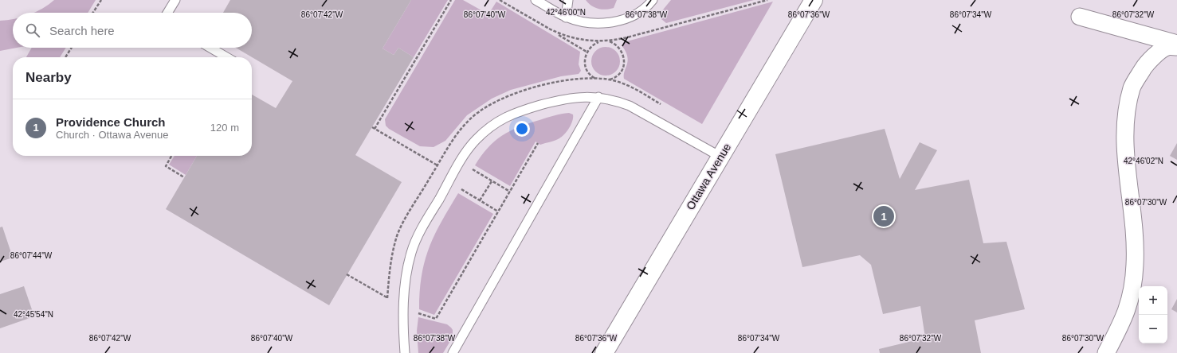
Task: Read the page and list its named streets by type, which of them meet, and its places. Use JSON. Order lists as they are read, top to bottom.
{
  "streets": {
    "street": ["Ottawa Avenue"]
  },
  "page": {
    "search": "Search here",
    "heading": "Nearby",
    "list": [
      {
        "mark": "1",
        "name": "Providence Church",
        "note": "Church · Ottawa Avenue",
        "value": "120 m"
      }
    ],
    "pins": "1",
    "map_buttons": ["+", "−"]
  },
  "coordinates": [
    "42°46'00\"N",
    "86°07'42\"W",
    "86°07'40\"W",
    "86°07'38\"W",
    "86°07'36\"W",
    "86°07'34\"W",
    "86°07'32\"W",
    "42°46'02\"N",
    "86°07'30\"W",
    "86°07'44\"W",
    "42°45'54\"N"
  ]
}
